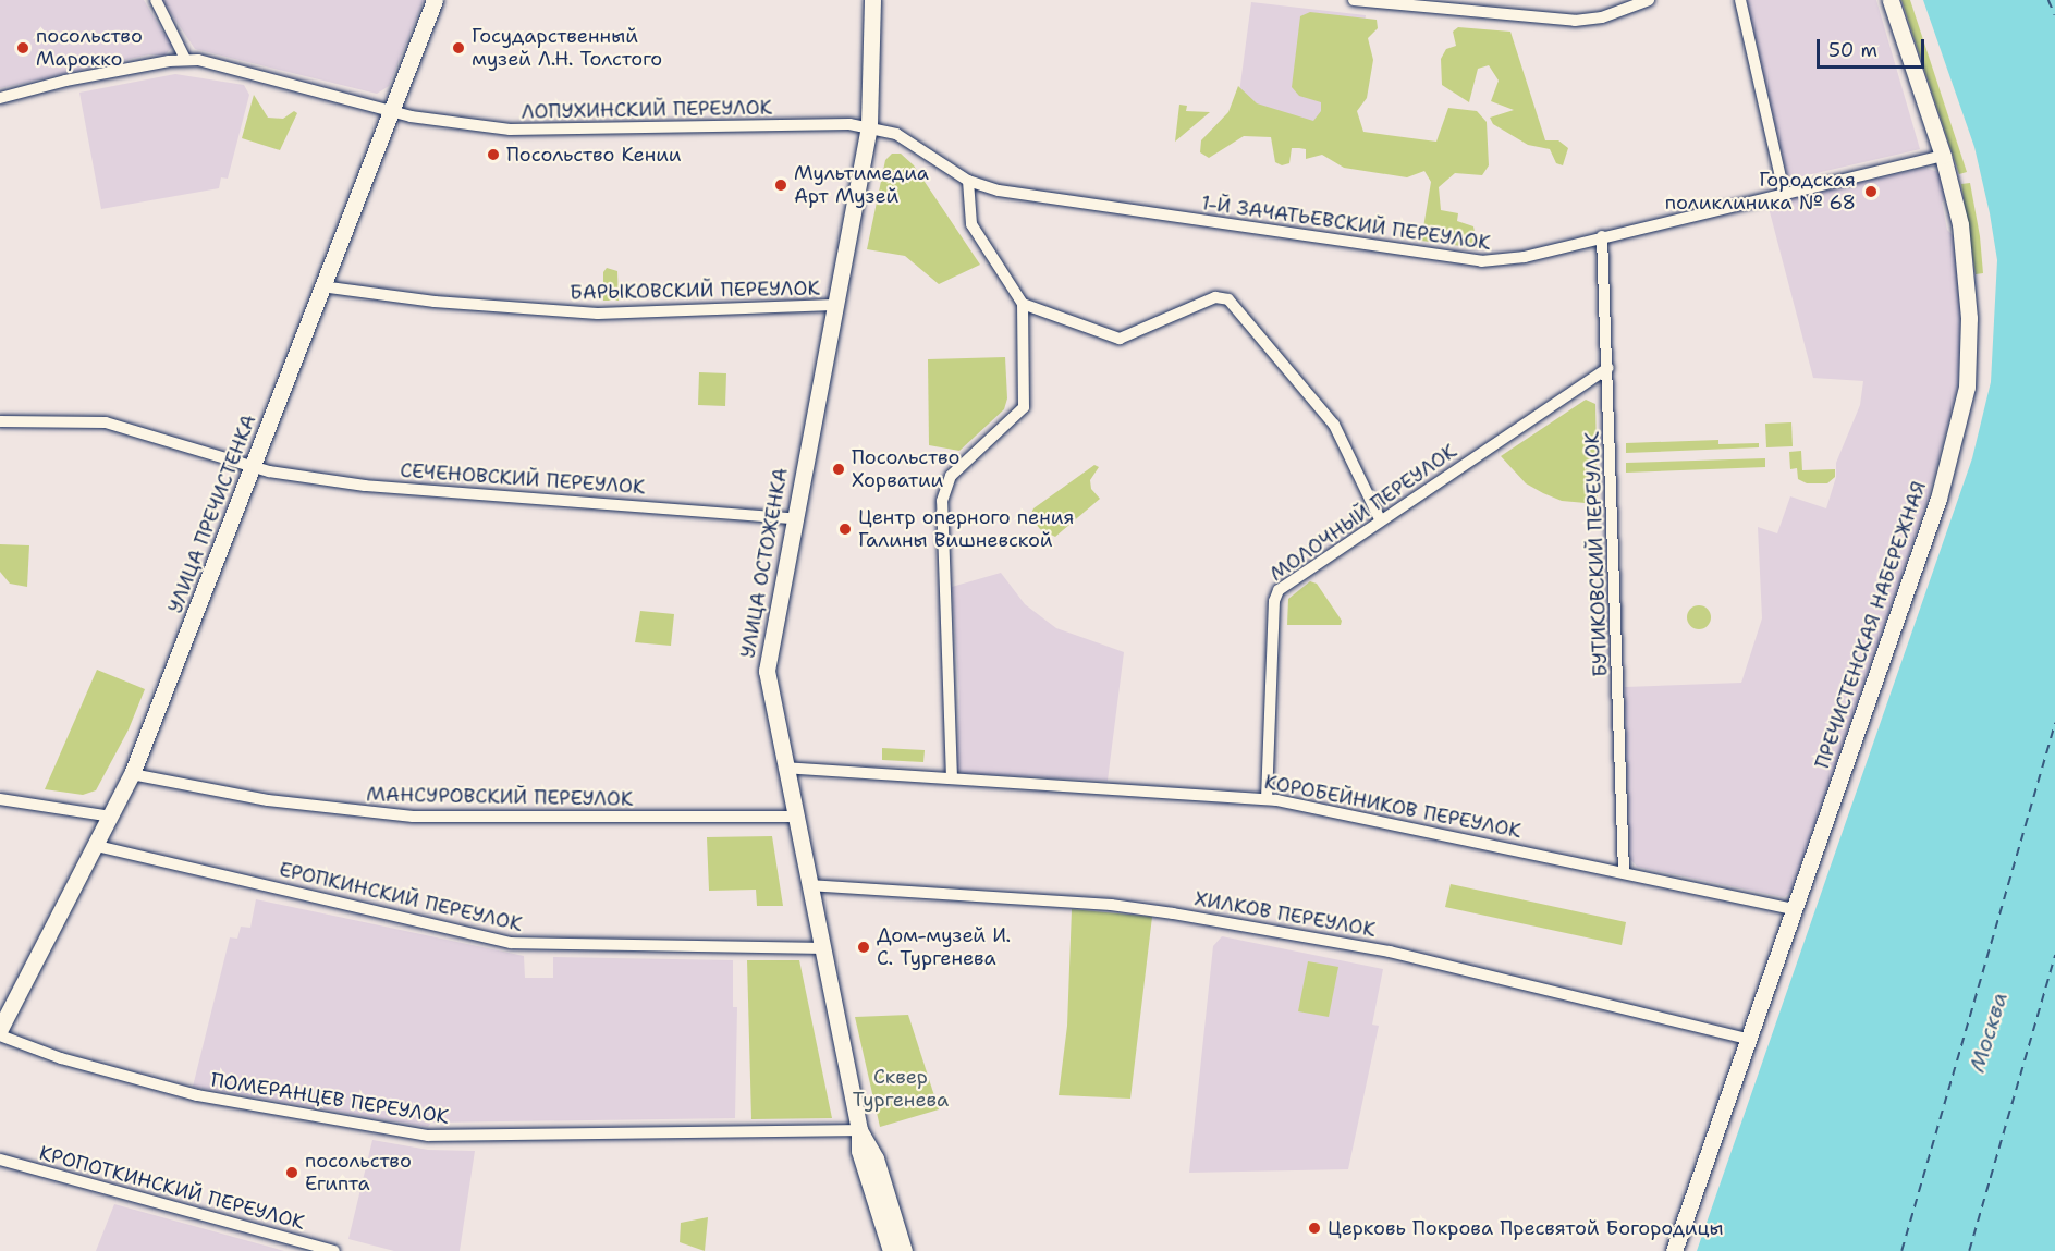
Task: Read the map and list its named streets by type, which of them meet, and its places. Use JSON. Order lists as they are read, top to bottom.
{
  "streets": {
    "main road": ["УЛИЦА ПРЕЧИСТЕНКА", "УЛИЦА ОСТОЖЕНКА", "ПРЕЧИСТЕНСКАЯ НАБЕРЕЖНАЯ"],
    "street": [
      "ЛОПУХИНСКИЙ ПЕРЕУЛОК",
      "1-Й ЗАЧАТЬЕВСКИЙ ПЕРЕУЛОК",
      "БАРЫКОВСКИЙ ПЕРЕУЛОК",
      "СЕЧЕНОВСКИЙ ПЕРЕУЛОК",
      "МОЛОЧНЫЙ ПЕРЕУЛОК",
      "БУТИКОВСКИЙ ПЕРЕУЛОК",
      "МАНСУРОВСКИЙ ПЕРЕУЛОК",
      "КОРОБЕЙНИКОВ ПЕРЕУЛОК",
      "ЕРОПКИНСКИЙ ПЕРЕУЛОК",
      "ХИЛКОВ ПЕРЕУЛОК",
      "ПОМЕРАНЦЕВ ПЕРЕУЛОК",
      "КРОПОТКИНСКИЙ ПЕРЕУЛОК"
    ]
  },
  "crossings": [
    ["ЛОПУХИНСКИЙ ПЕРЕУЛОК", "1-Й ЗАЧАТЬЕВСКИЙ ПЕРЕУЛОК"],
    ["ЛОПУХИНСКИЙ ПЕРЕУЛОК", "УЛИЦА ПРЕЧИСТЕНКА"],
    ["ЛОПУХИНСКИЙ ПЕРЕУЛОК", "УЛИЦА ОСТОЖЕНКА"],
    ["1-Й ЗАЧАТЬЕВСКИЙ ПЕРЕУЛОК", "БУТИКОВСКИЙ ПЕРЕУЛОК"],
    ["1-Й ЗАЧАТЬЕВСКИЙ ПЕРЕУЛОК", "УЛИЦА ОСТОЖЕНКА"],
    ["1-Й ЗАЧАТЬЕВСКИЙ ПЕРЕУЛОК", "ПРЕЧИСТЕНСКАЯ НАБЕРЕЖНАЯ"],
    ["БАРЫКОВСКИЙ ПЕРЕУЛОК", "УЛИЦА ПРЕЧИСТЕНКА"],
    ["БАРЫКОВСКИЙ ПЕРЕУЛОК", "УЛИЦА ОСТОЖЕНКА"],
    ["СЕЧЕНОВСКИЙ ПЕРЕУЛОК", "УЛИЦА ПРЕЧИСТЕНКА"],
    ["СЕЧЕНОВСКИЙ ПЕРЕУЛОК", "УЛИЦА ОСТОЖЕНКА"],
    ["МОЛОЧНЫЙ ПЕРЕУЛОК", "БУТИКОВСКИЙ ПЕРЕУЛОК"],
    ["МОЛОЧНЫЙ ПЕРЕУЛОК", "КОРОБЕЙНИКОВ ПЕРЕУЛОК"],
    ["УЛИЦА ПРЕЧИСТЕНКА", "МАНСУРОВСКИЙ ПЕРЕУЛОК"],
    ["УЛИЦА ПРЕЧИСТЕНКА", "ЕРОПКИНСКИЙ ПЕРЕУЛОК"],
    ["БУТИКОВСКИЙ ПЕРЕУЛОК", "КОРОБЕЙНИКОВ ПЕРЕУЛОК"],
    ["УЛИЦА ОСТОЖЕНКА", "МАНСУРОВСКИЙ ПЕРЕУЛОК"],
    ["УЛИЦА ОСТОЖЕНКА", "КОРОБЕЙНИКОВ ПЕРЕУЛОК"],
    ["УЛИЦА ОСТОЖЕНКА", "ЕРОПКИНСКИЙ ПЕРЕУЛОК"],
    ["УЛИЦА ОСТОЖЕНКА", "ХИЛКОВ ПЕРЕУЛОК"],
    ["УЛИЦА ОСТОЖЕНКА", "ПОМЕРАНЦЕВ ПЕРЕУЛОК"],
    ["ПРЕЧИСТЕНСКАЯ НАБЕРЕЖНАЯ", "КОРОБЕЙНИКОВ ПЕРЕУЛОК"],
    ["ПРЕЧИСТЕНСКАЯ НАБЕРЕЖНАЯ", "ХИЛКОВ ПЕРЕУЛОК"]
  ],
  "water": ["Москва"],
  "parks": ["Сквер Тургенева"],
  "places": [
    "посольство Марокко",
    "Государственный музей Л.Н. Толстого",
    "Посольство Кении",
    "Мультимедиа Арт Музей",
    "Городская поликлиника № 68",
    "Посольство Хорватии",
    "Центр оперного пения Галины Вишневской",
    "Дом-музей И. С. Тургенева",
    "посольство Египта",
    "Церковь Покрова Пресвятой Богородицы"
  ],
  "scale_bar": "50 m"
}
